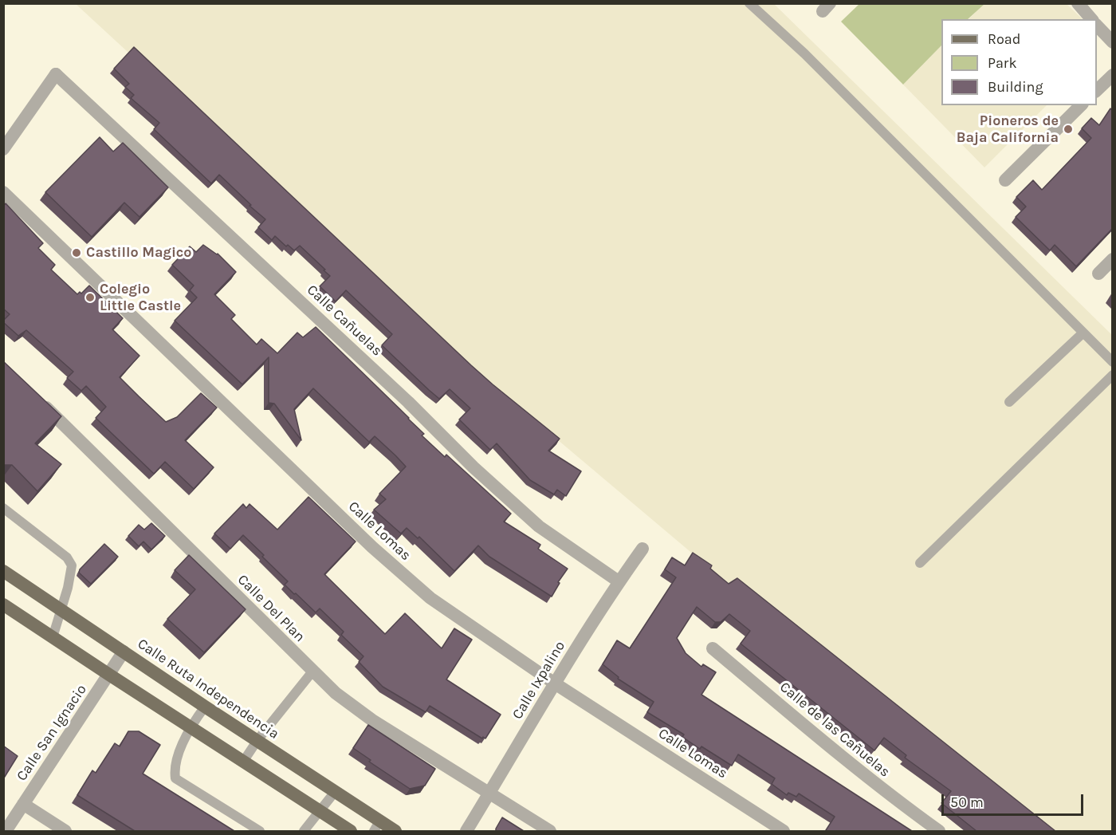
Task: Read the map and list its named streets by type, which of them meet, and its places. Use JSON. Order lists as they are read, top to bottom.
{
  "streets": {
    "main road": ["Calle Ruta Independencia"],
    "street": [
      "Calle Cañuelas",
      "Calle Lomas",
      "Calle Del Plan",
      "Calle Ixpalino",
      "Calle de las Cañuelas",
      "Calle San Ignacio"
    ]
  },
  "crossings": [
    ["Calle Cañuelas", "Calle Ixpalino"],
    ["Calle Lomas", "Calle Ixpalino"],
    ["Calle Del Plan", "Calle Ixpalino"],
    ["Calle Ruta Independencia", "Calle San Ignacio"]
  ],
  "places": ["Pioneros de Baja California", "Castillo Magico", "Colegio Little Castle"],
  "legend": ["Road", "Park", "Building"],
  "scale_bar": "50 m"
}
